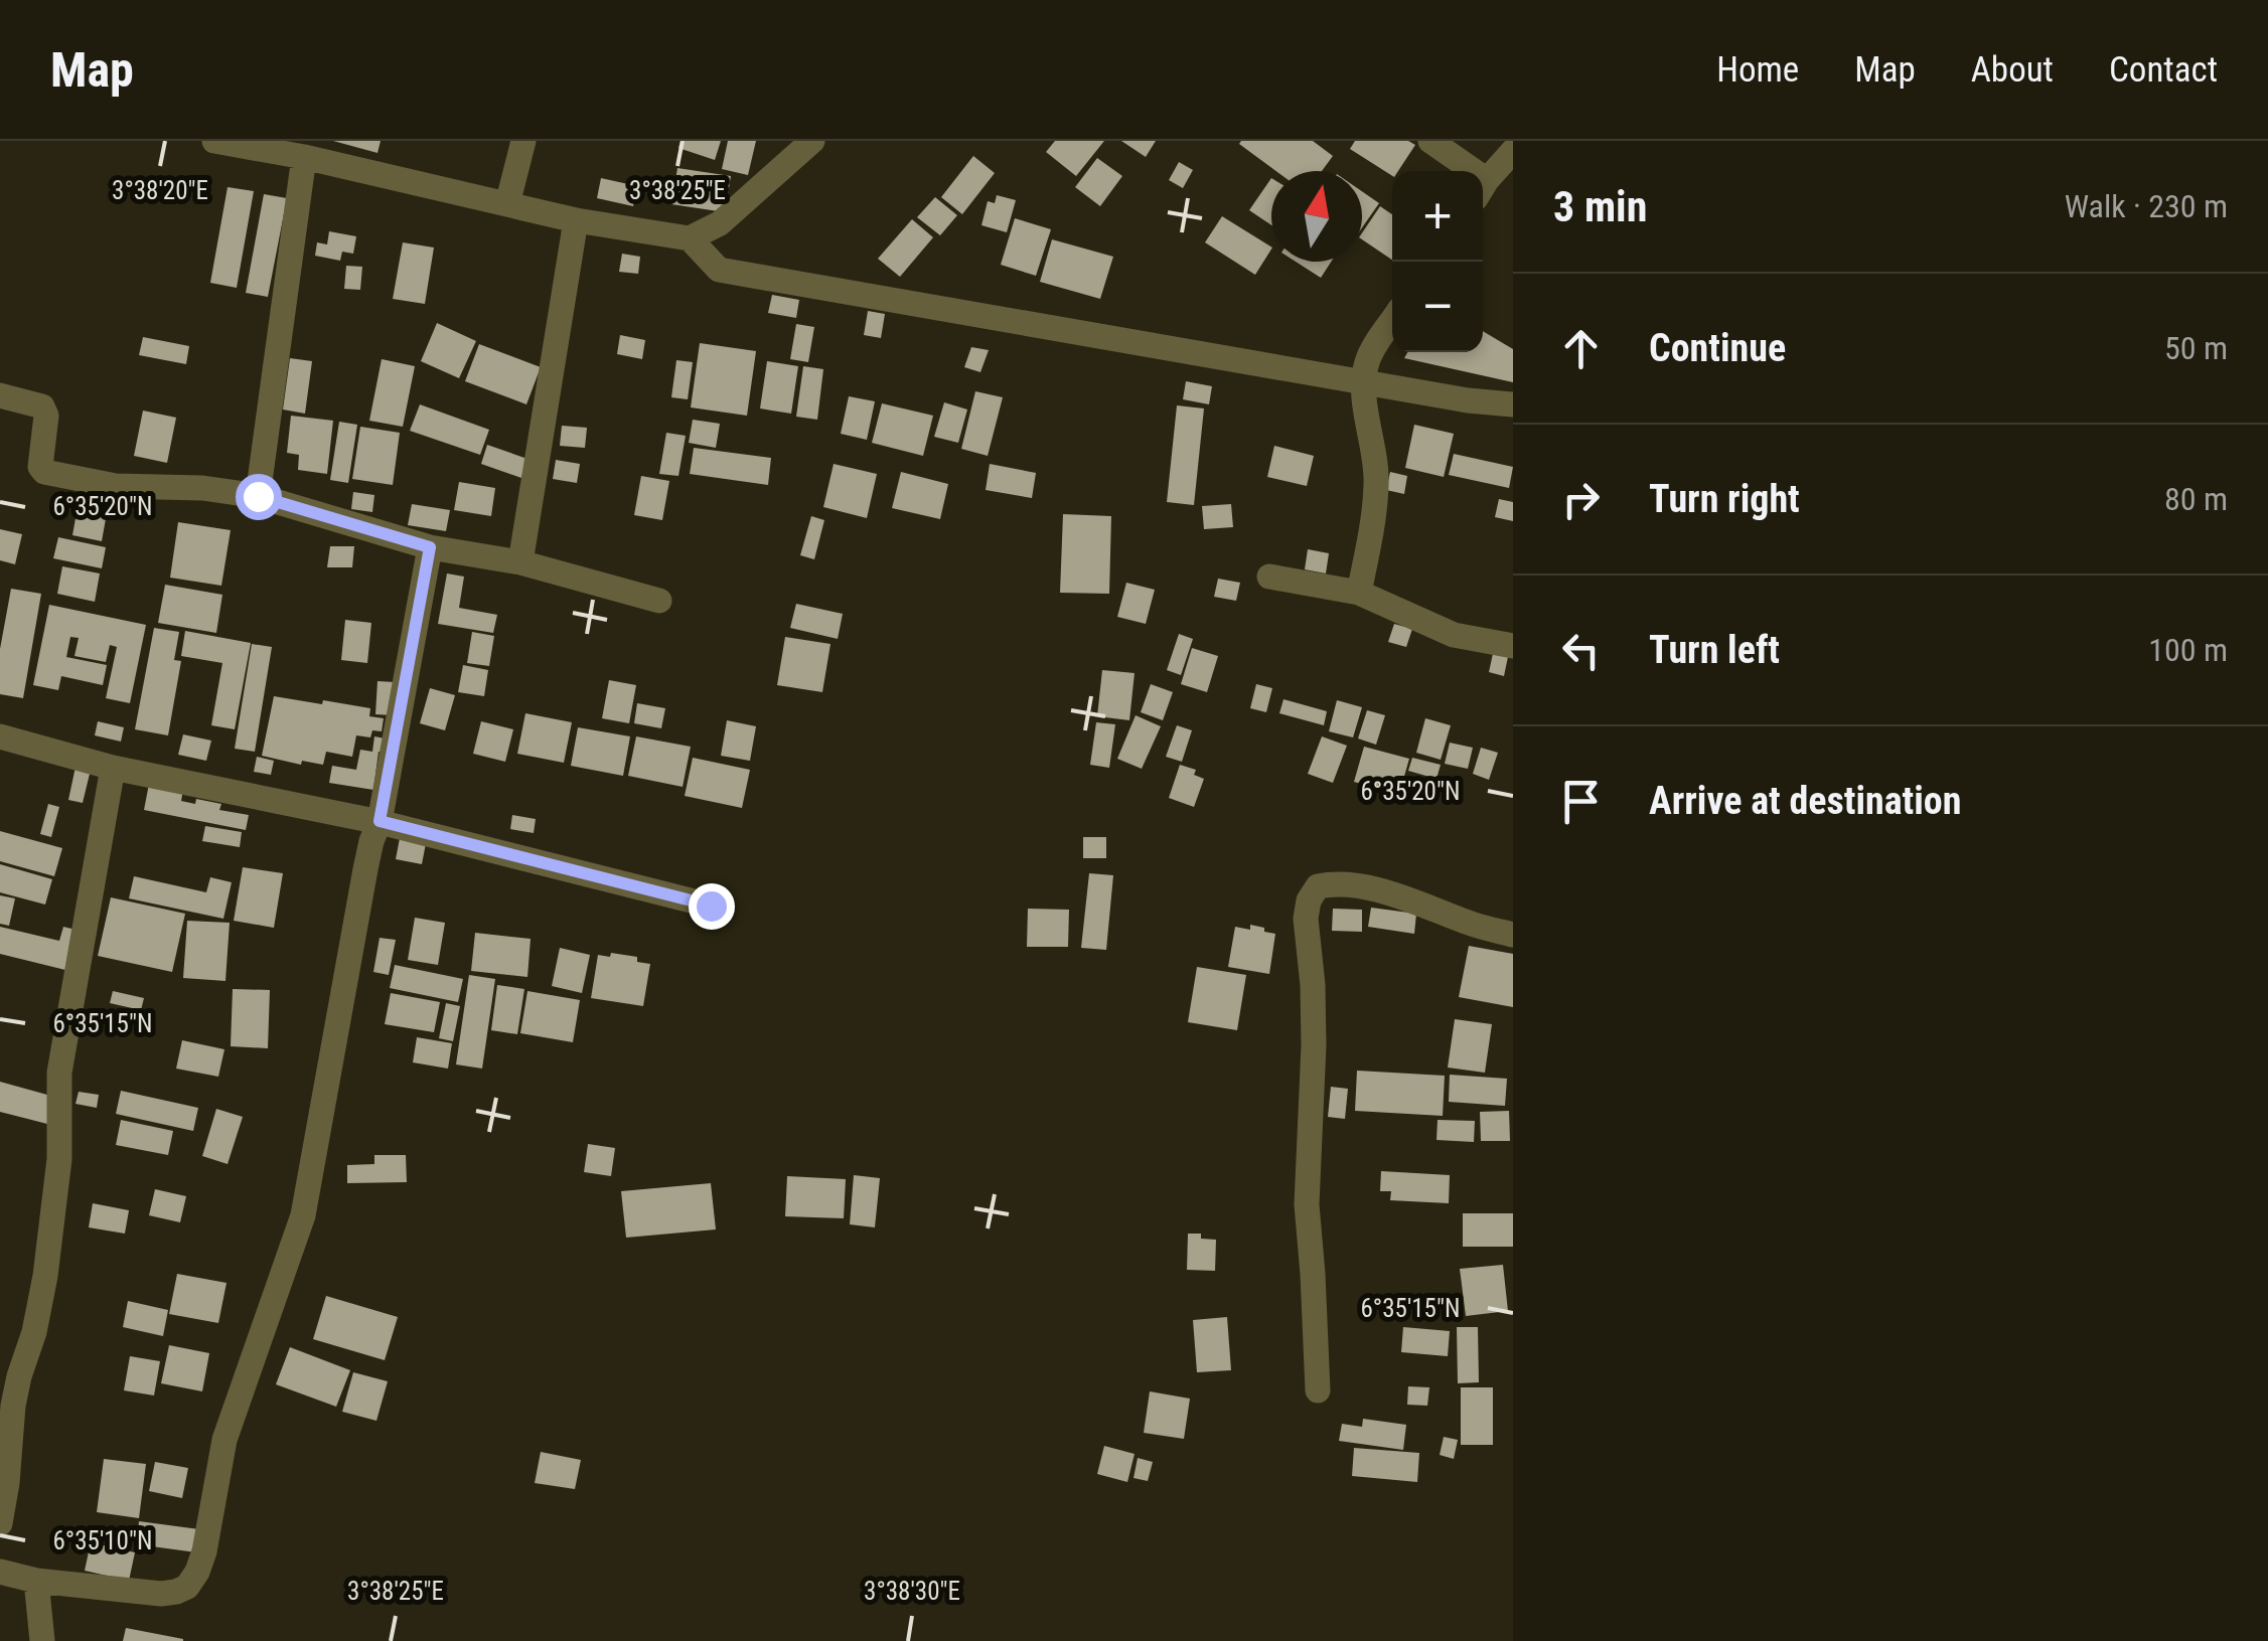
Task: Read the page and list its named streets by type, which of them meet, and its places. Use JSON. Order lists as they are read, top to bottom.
{
  "north": "top",
  "page": {
    "header": "Map",
    "nav": [
      "Home",
      "Map",
      "About",
      "Contact"
    ],
    "heading": ["3 min", "Walk · 230 m"],
    "map_buttons": ["+", "−"],
    "list": [
      ["Continue", "50 m"],
      ["Turn right", "80 m"],
      ["Turn left", "100 m"],
      "Arrive at destination"
    ]
  },
  "coordinates": [
    "3°38'20\"E",
    "3°38'25\"E",
    "6°35'20\"N",
    "6°35'15\"N",
    "6°35'10\"N",
    "3°38'30\"E"
  ]
}
